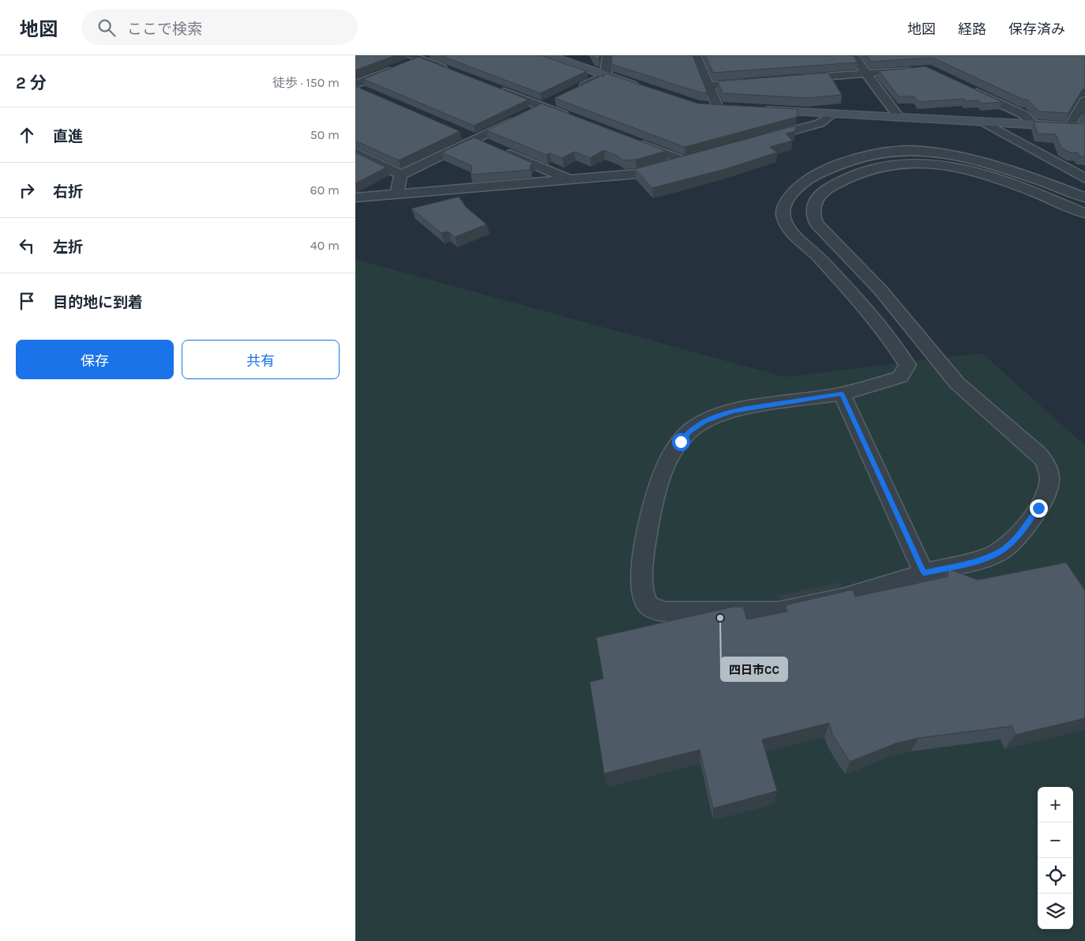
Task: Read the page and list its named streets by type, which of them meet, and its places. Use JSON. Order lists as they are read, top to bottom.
{
  "places": ["四日市CC"],
  "page": {
    "header": "地図",
    "search": "ここで検索",
    "nav": ["地図", "経路", "保存済み"],
    "heading": ["2 分", "徒歩 · 150 m"],
    "list": [
      ["直進", "50 m"],
      ["右折", "60 m"],
      ["左折", "40 m"],
      "目的地に到着"
    ],
    "buttons": ["保存", "共有"],
    "map_buttons": ["+", "−"]
  }
}
